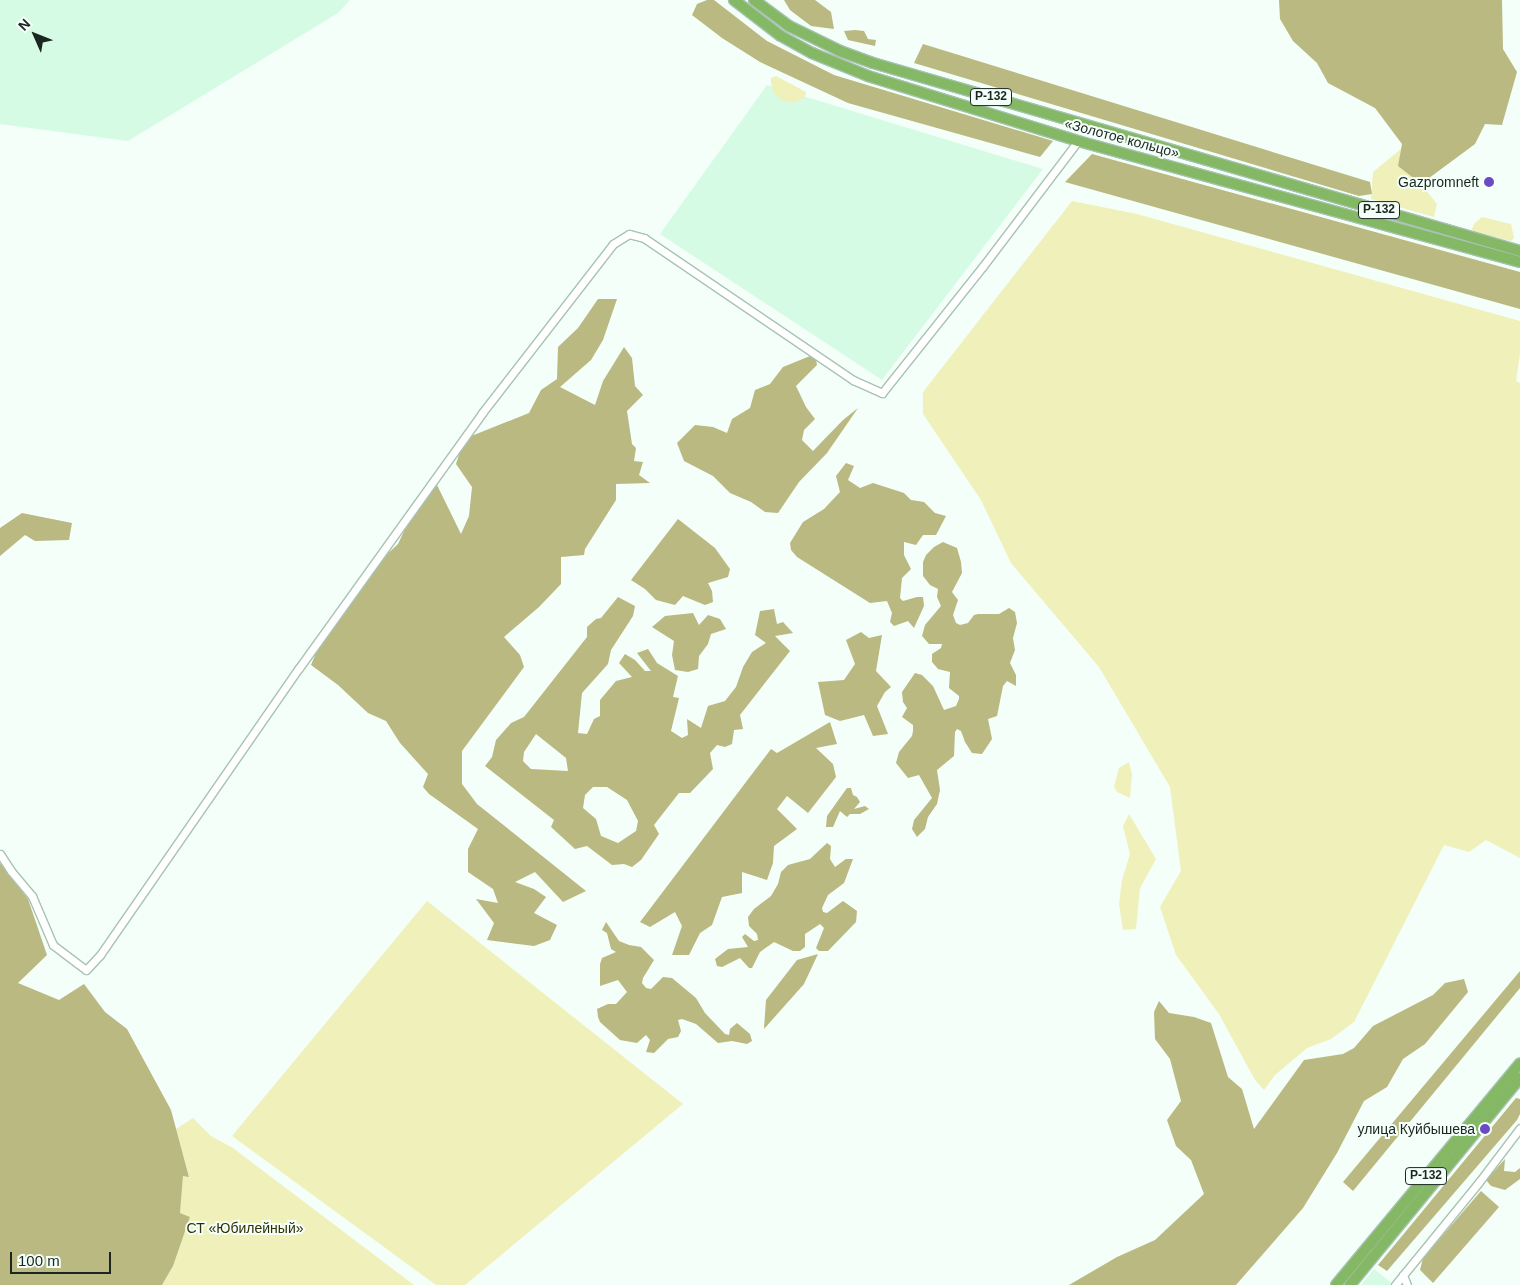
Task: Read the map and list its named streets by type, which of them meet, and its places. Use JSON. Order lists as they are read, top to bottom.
{
  "streets": {
    "highway": ["Р-132", "«Золотое кольцо»"]
  },
  "parks": ["СТ «Юбилейный»"],
  "places": ["Gazpromneft", "улица Куйбышева"],
  "scale_bar": "100 m",
  "north": "top left"
}
